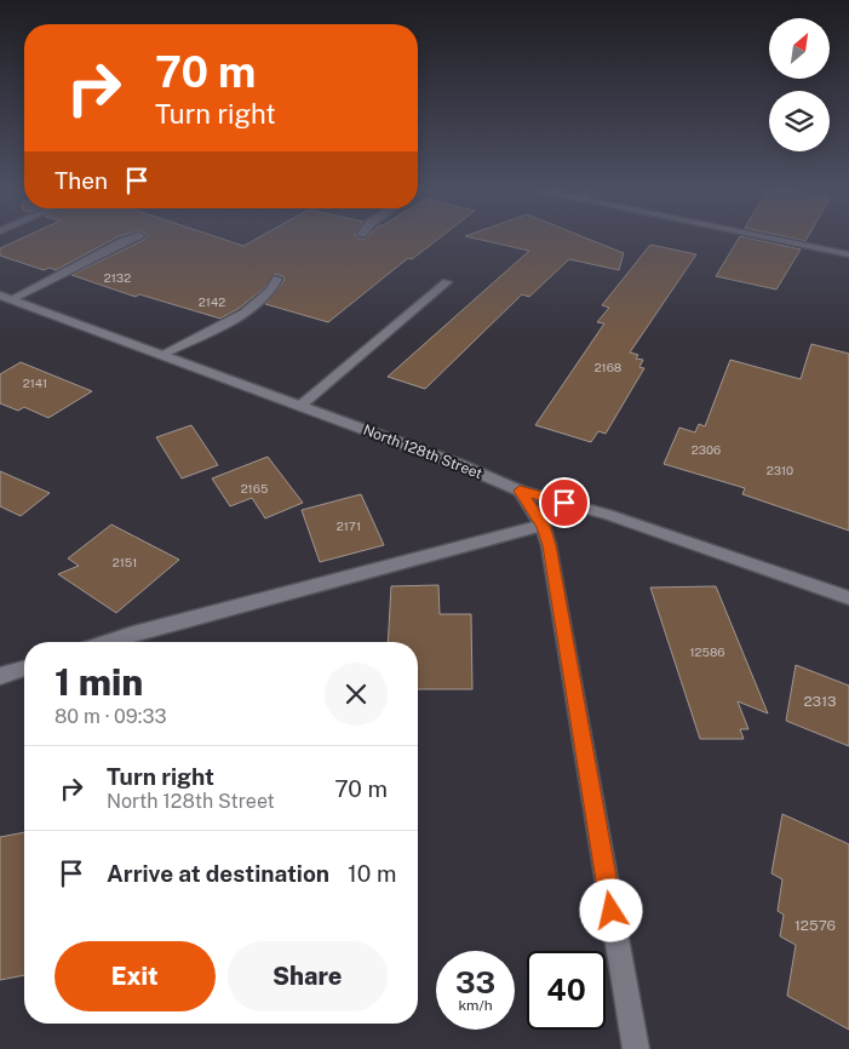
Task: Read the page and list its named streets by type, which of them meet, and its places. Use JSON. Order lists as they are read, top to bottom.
{
  "streets": {
    "street": ["North 128th Street"]
  },
  "house_numbers": [
    "2132",
    "2142",
    "2168",
    "2141",
    "2306",
    "2310",
    "2165",
    "2171",
    "2151",
    "12586",
    "2313",
    "12576"
  ],
  "north": "top right",
  "page": {
    "turn": ["70 m", "Turn right"],
    "then": "Then",
    "heading": ["1 min", "80 m · 09:33"],
    "list": [
      {
        "name": "Turn right",
        "note": "North 128th Street",
        "value": "70 m"
      },
      {
        "name": "Arrive at destination",
        "value": "10 m"
      }
    ],
    "buttons": ["Exit", "Share"],
    "speed": "33 km/h",
    "limit": "40"
  }
}
